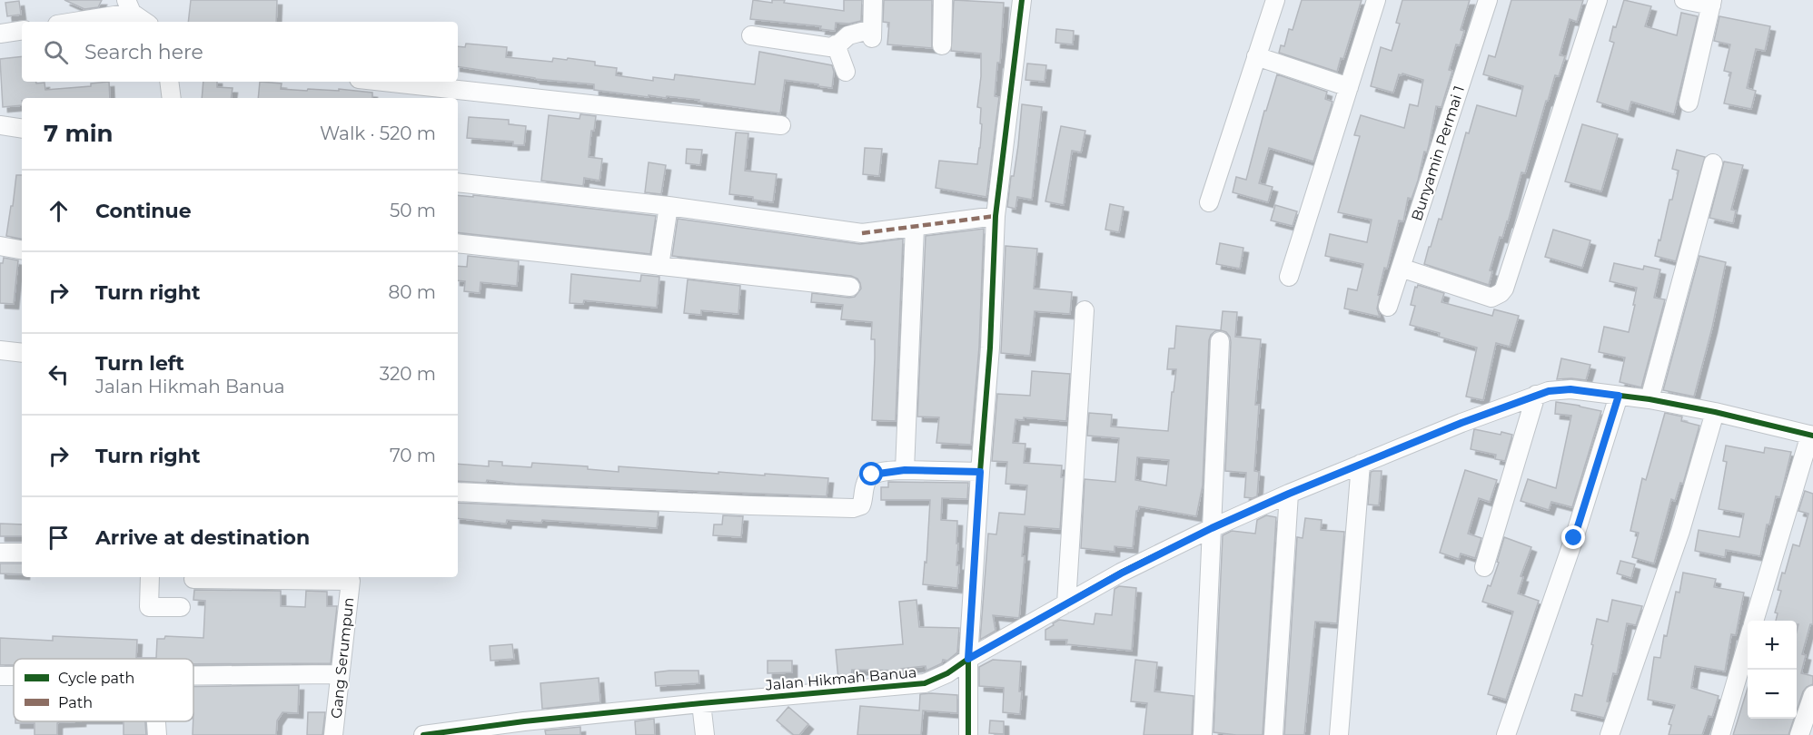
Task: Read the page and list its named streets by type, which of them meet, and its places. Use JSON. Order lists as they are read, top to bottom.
{
  "streets": {
    "street": ["Bunyamin Permai 1", "Gang Serumpun", "Jalan Hikmah Banua"]
  },
  "legend": ["Cycle path", "Path"],
  "page": {
    "search": "Search here",
    "heading": ["7 min", "Walk · 520 m"],
    "list": [
      ["Continue", "50 m"],
      ["Turn right", "80 m"],
      ["Turn left", "Jalan Hikmah Banua", "320 m"],
      ["Turn right", "70 m"],
      "Arrive at destination"
    ],
    "map_buttons": ["+", "−"]
  }
}
